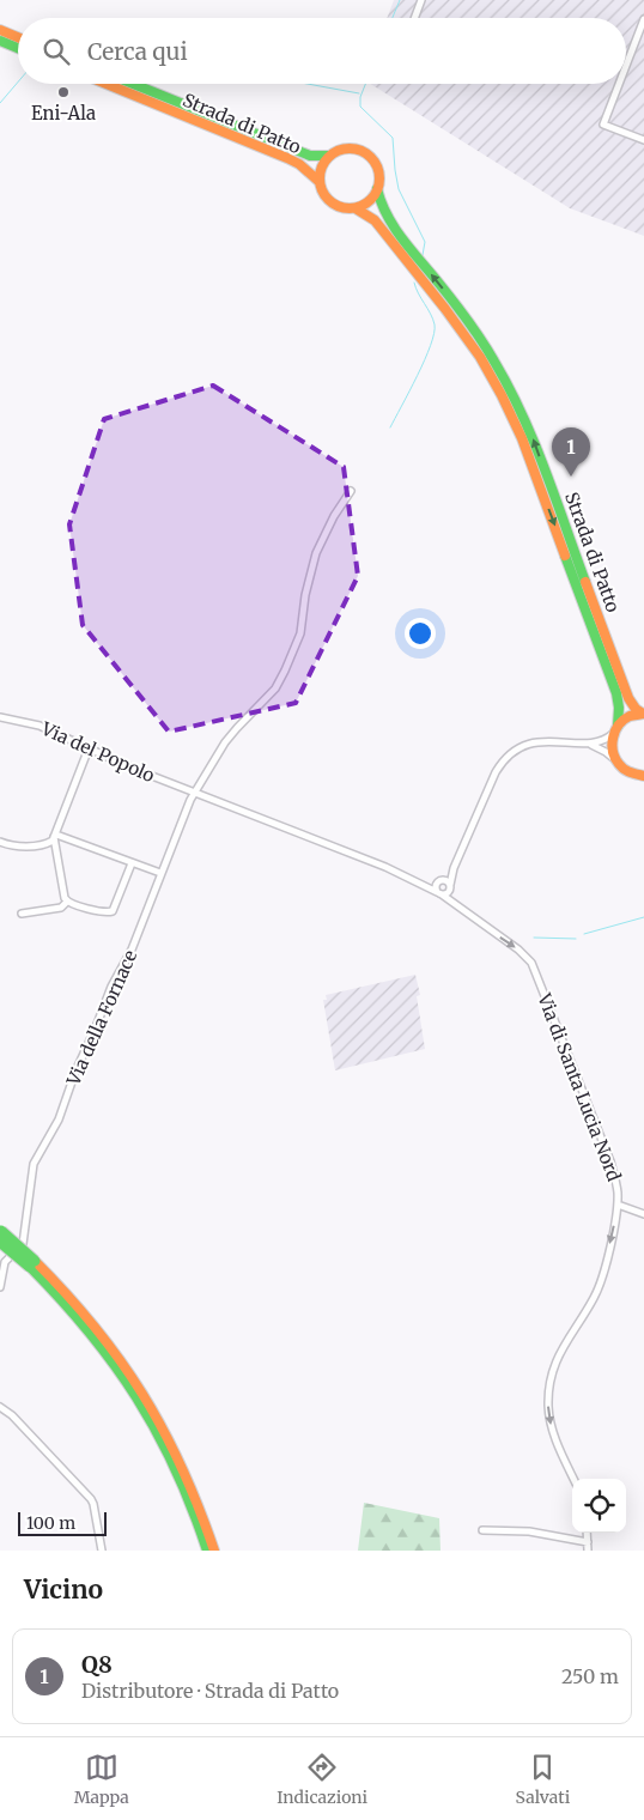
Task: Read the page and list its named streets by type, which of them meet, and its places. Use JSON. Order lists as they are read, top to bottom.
{
  "streets": {
    "main road": ["Strada di Patto"],
    "street": ["Via del Popolo", "Via della Fornace", "Via di Santa Lucia Nord"]
  },
  "crossings": [
    ["Via del Popolo", "Via della Fornace"],
    ["Via del Popolo", "Via di Santa Lucia Nord"],
    ["Via della Fornace", "Via di Santa Lucia Nord"]
  ],
  "one_way": ["Via di Santa Lucia Nord"],
  "places": ["Eni-Ala"],
  "scale_bar": "100 m",
  "page": {
    "search": "Cerca qui",
    "pins": "1",
    "scale": "100 m",
    "heading": "Vicino",
    "list": [
      {
        "mark": "1",
        "name": "Q8",
        "note": "Distributore · Strada di Patto",
        "value": "250 m"
      }
    ],
    "nav": ["Mappa", "Indicazioni", "Salvati"]
  }
}
